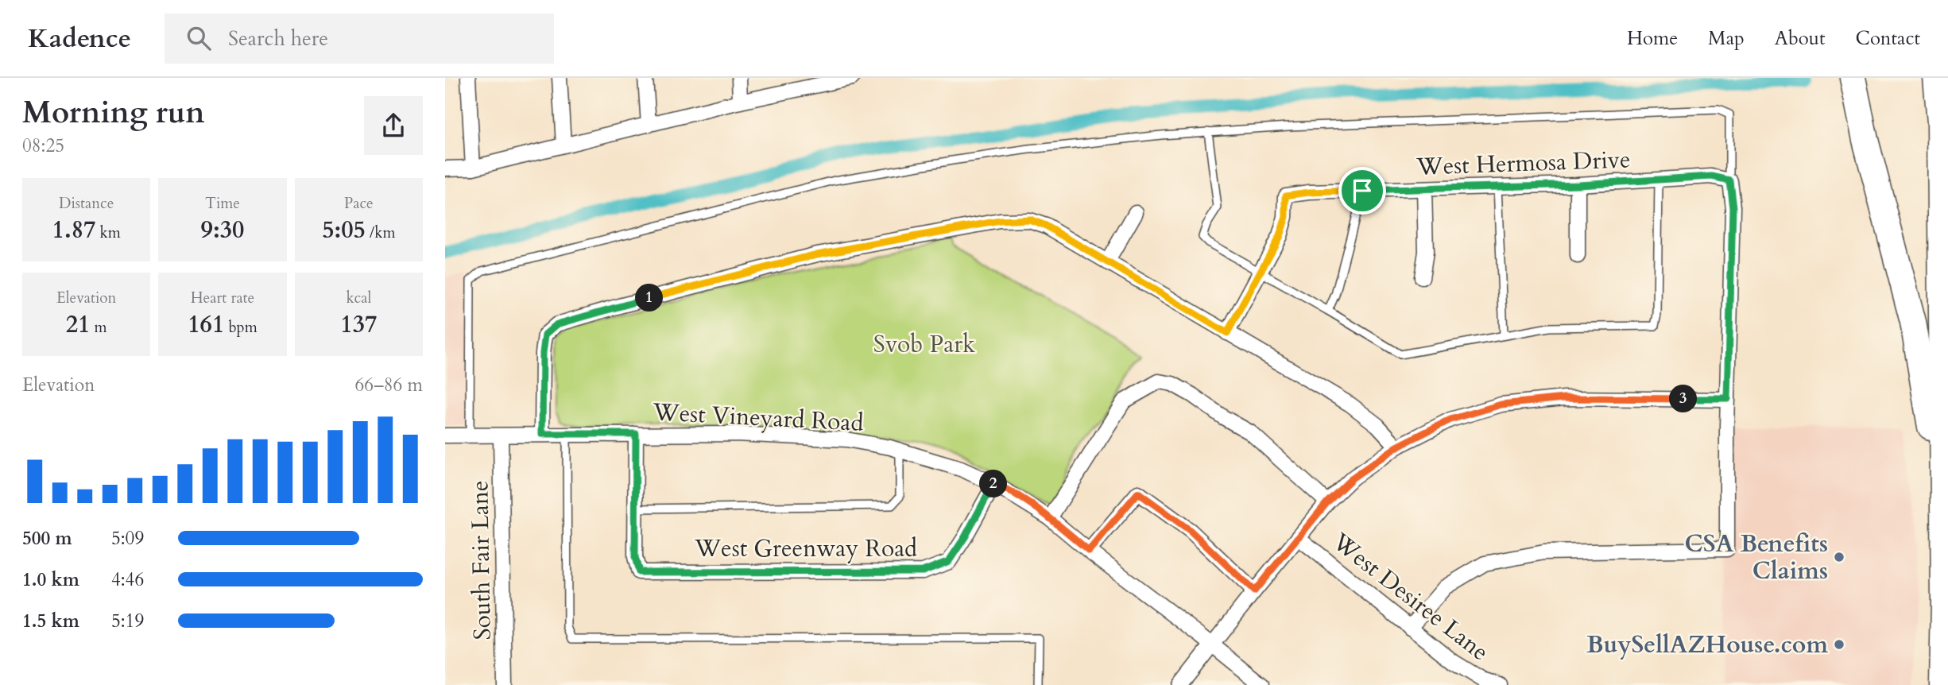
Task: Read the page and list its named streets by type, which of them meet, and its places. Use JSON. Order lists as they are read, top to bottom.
{
  "streets": {
    "street": [
      "West Hermosa Drive",
      "West Vineyard Road",
      "West Greenway Road",
      "South Fair Lane",
      "West Desiree Lane"
    ]
  },
  "crossings": [
    ["West Vineyard Road", "West Greenway Road"],
    ["West Vineyard Road", "South Fair Lane"]
  ],
  "parks": ["Svob Park"],
  "places": ["CSA Benefits Claims", "BuySellAZHouse.com"],
  "page": {
    "header": "Kadence",
    "search": "Search here",
    "nav": [
      "Home",
      "Map",
      "About",
      "Contact"
    ],
    "heading": ["Morning run", "08:25"],
    "stats": [
      ["Distance", "1.87 km"],
      ["Time", "9:30"],
      ["Pace", "5:05 /km"],
      ["Elevation", "21 m"],
      ["Heart rate", "161 bpm"],
      ["kcal", "137"]
    ],
    "pins": ["1", "3", "2"],
    "chart": ["Elevation", "66–86 m"],
    "list": [
      {
        "name": "500 m",
        "note": "5:09"
      },
      {
        "name": "1.0 km",
        "note": "4:46"
      },
      {
        "name": "1.5 km",
        "note": "5:19"
      }
    ]
  }
}
